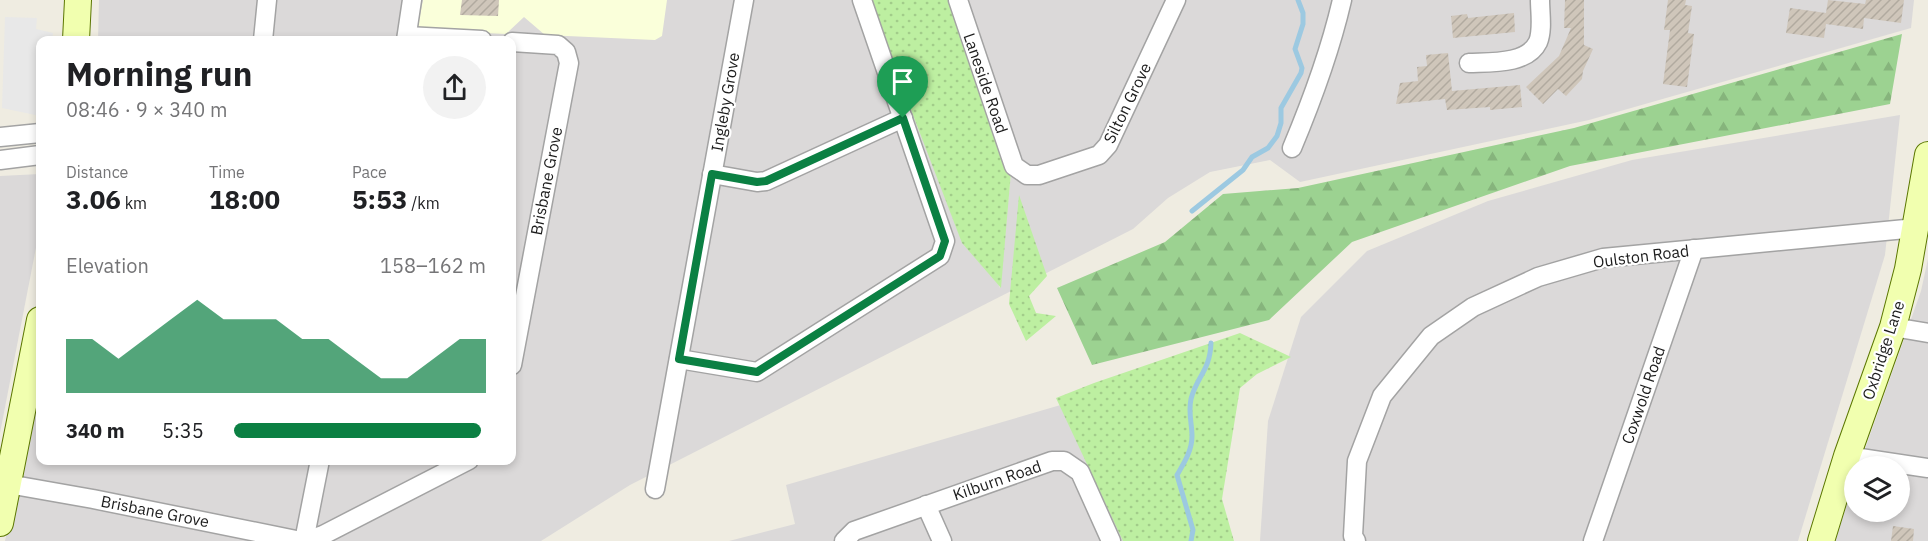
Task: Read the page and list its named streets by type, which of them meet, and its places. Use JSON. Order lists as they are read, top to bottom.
{
  "streets": {
    "street": [
      "Laneside Road",
      "Ingleby Grove",
      "Silton Grove",
      "Brisbane Grove",
      "Oulston Road",
      "Oxbridge Lane",
      "Coxwold Road",
      "Kilburn Road"
    ]
  },
  "crossings": [
    ["Laneside Road", "Silton Grove"],
    ["Oulston Road", "Oxbridge Lane"],
    ["Oulston Road", "Coxwold Road"]
  ],
  "page": {
    "heading": ["Morning run", "08:46 · 9 × 340 m"],
    "stats": [
      ["Distance", "3.06 km"],
      ["Time", "18:00"],
      ["Pace", "5:53 /km"]
    ],
    "chart": ["Elevation", "158–162 m"],
    "list": [
      {
        "name": "340 m",
        "note": "5:35"
      }
    ]
  }
}
